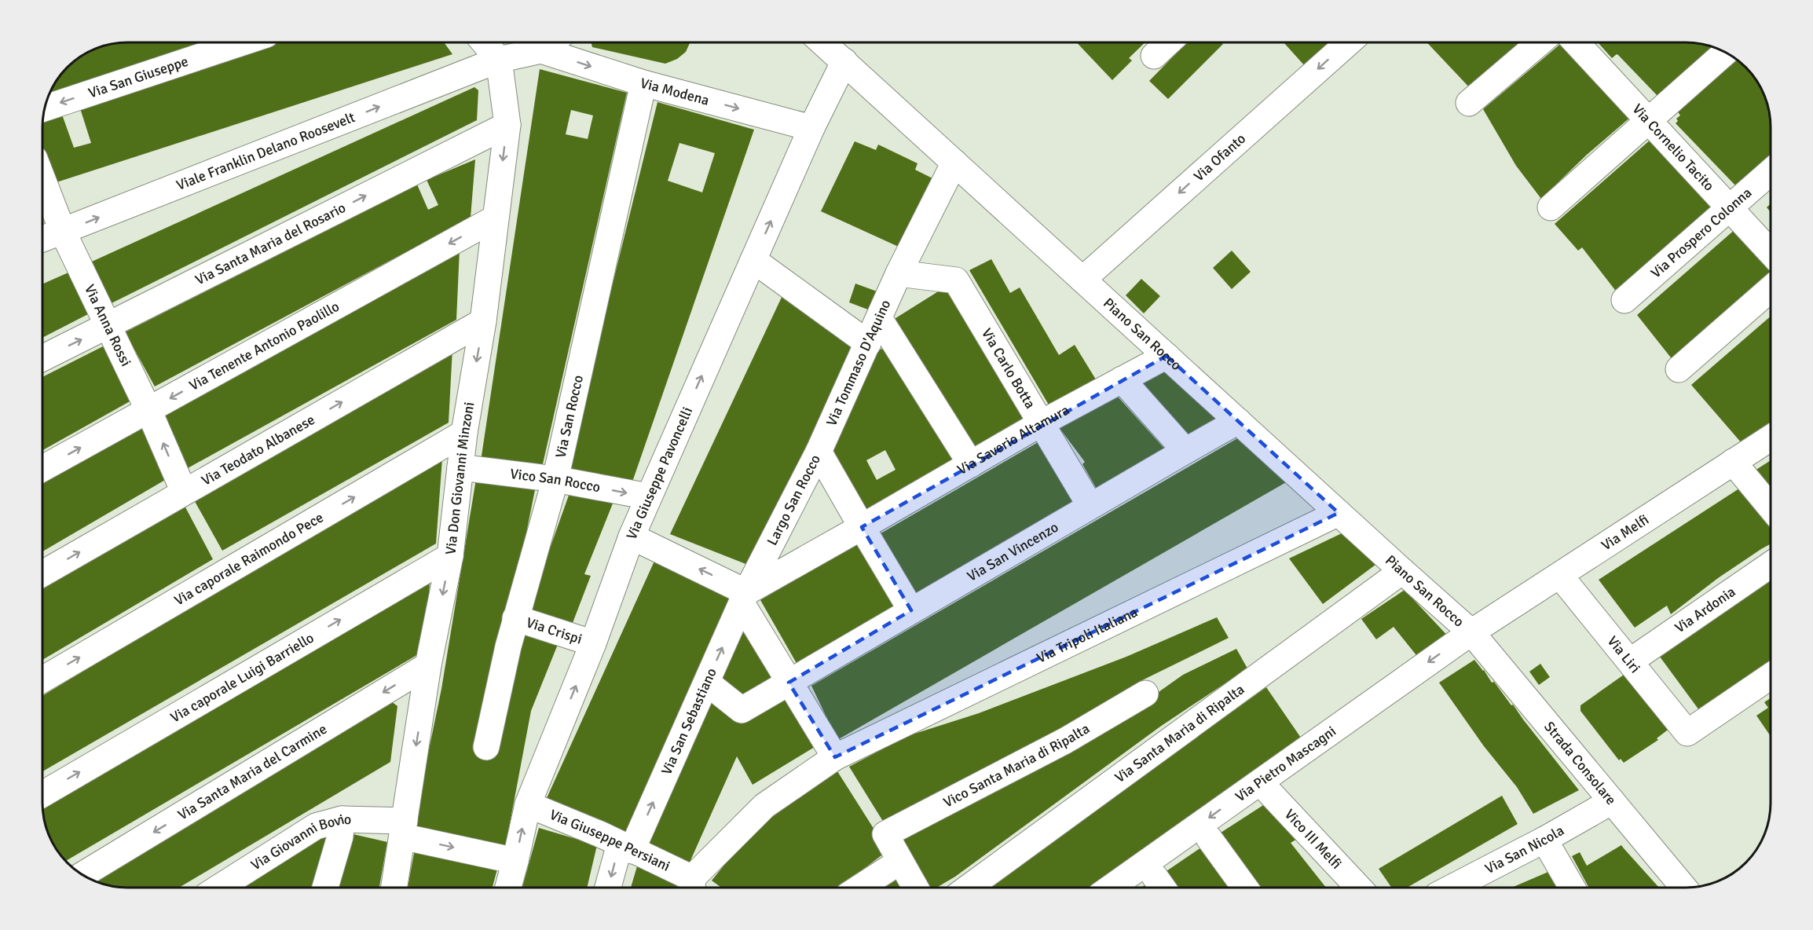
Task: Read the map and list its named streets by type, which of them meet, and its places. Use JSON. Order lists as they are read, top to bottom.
{
  "streets": {
    "street": [
      "Via San Giuseppe",
      "Via Modena",
      "Via Cornelio Tacito",
      "Viale Franklin Delano Roosevelt",
      "Via Ofanto",
      "Via Prospero Colonna",
      "Via Santa Maria del Rosario",
      "Via Anna Rossi",
      "Piano San Rocco",
      "Via Tenente Antonio Paolillo",
      "Via Tommaso D'Aquino",
      "Via Carlo Botta",
      "Via San Rocco",
      "Via Saverio Altamura",
      "Via Teodato Albanese",
      "Via Giuseppe Pavoncelli",
      "Via Don Giovanni Minzoni",
      "Vico San Rocco",
      "Largo San Rocco",
      "Via Melfi",
      "Via San Vincenzo",
      "Via caporale Raimondo Pece",
      "Via Ardonia",
      "Via Crispi",
      "Via Tripoli Italiana",
      "Via Liri",
      "Via caporale Luigi Barriello",
      "Via San Sebastiano",
      "Via Santa Maria di Ripalta",
      "Strada Consolare",
      "Via Pietro Mascagni",
      "Vico Santa Maria di Ripalta",
      "Via Santa Maria del Carmine",
      "Vico III Melfi",
      "Via Giuseppe Persiani",
      "Via Giovanni Bovio",
      "Via San Nicola"
    ]
  },
  "crossings": [
    ["Via Modena", "Viale Franklin Delano Roosevelt"],
    ["Via Modena", "Via San Rocco"],
    ["Via Modena", "Via Giuseppe Pavoncelli"],
    ["Via Cornelio Tacito", "Via Prospero Colonna"],
    ["Viale Franklin Delano Roosevelt", "Via Anna Rossi"],
    ["Viale Franklin Delano Roosevelt", "Via Don Giovanni Minzoni"],
    ["Via Ofanto", "Piano San Rocco"],
    ["Via Santa Maria del Rosario", "Via Anna Rossi"],
    ["Via Santa Maria del Rosario", "Via Don Giovanni Minzoni"],
    ["Via Anna Rossi", "Via Tenente Antonio Paolillo"],
    ["Via Anna Rossi", "Via Teodato Albanese"],
    ["Piano San Rocco", "Via Tommaso D'Aquino"],
    ["Piano San Rocco", "Via Saverio Altamura"],
    ["Piano San Rocco", "Via Giuseppe Pavoncelli"],
    ["Piano San Rocco", "Via Melfi"],
    ["Piano San Rocco", "Via San Vincenzo"],
    ["Piano San Rocco", "Via Tripoli Italiana"],
    ["Piano San Rocco", "Via Santa Maria di Ripalta"],
    ["Piano San Rocco", "Strada Consolare"],
    ["Piano San Rocco", "Via Pietro Mascagni"],
    ["Via Tenente Antonio Paolillo", "Via Don Giovanni Minzoni"],
    ["Via Tommaso D'Aquino", "Via Carlo Botta"],
    ["Via Tommaso D'Aquino", "Largo San Rocco"],
    ["Via Carlo Botta", "Via Saverio Altamura"],
    ["Via Carlo Botta", "Via San Vincenzo"],
    ["Via San Rocco", "Vico San Rocco"],
    ["Via San Rocco", "Via Crispi"],
    ["Via Saverio Altamura", "Largo San Rocco"],
    ["Via Teodato Albanese", "Via Don Giovanni Minzoni"],
    ["Via Giuseppe Pavoncelli", "Vico San Rocco"],
    ["Via Giuseppe Pavoncelli", "Via Crispi"],
    ["Via Giuseppe Pavoncelli", "Via Giuseppe Persiani"],
    ["Via Giuseppe Pavoncelli", "Via Giovanni Bovio"],
    ["Via Don Giovanni Minzoni", "Vico San Rocco"],
    ["Via Don Giovanni Minzoni", "Via caporale Raimondo Pece"],
    ["Via Don Giovanni Minzoni", "Via caporale Luigi Barriello"],
    ["Via Don Giovanni Minzoni", "Via Santa Maria del Carmine"],
    ["Via Don Giovanni Minzoni", "Via Giovanni Bovio"],
    ["Largo San Rocco", "Via San Vincenzo"],
    ["Largo San Rocco", "Via San Sebastiano"],
    ["Via Melfi", "Via Liri"],
    ["Via Melfi", "Strada Consolare"],
    ["Via Melfi", "Via Pietro Mascagni"],
    ["Via San Vincenzo", "Via San Sebastiano"],
    ["Via Ardonia", "Via Liri"],
    ["Via Tripoli Italiana", "Via Giuseppe Persiani"],
    ["Via San Sebastiano", "Via Giuseppe Persiani"],
    ["Strada Consolare", "Via Pietro Mascagni"],
    ["Strada Consolare", "Via San Nicola"],
    ["Via Pietro Mascagni", "Vico III Melfi"]
  ],
  "one_way": [
    "Via San Giuseppe",
    "Via Modena",
    "Viale Franklin Delano Roosevelt",
    "Via Ofanto",
    "Via Santa Maria del Rosario",
    "Via Teodato Albanese",
    "Via Giuseppe Pavoncelli",
    "Via Don Giovanni Minzoni",
    "Vico San Rocco",
    "Via caporale Raimondo Pece",
    "Via caporale Luigi Barriello",
    "Via Pietro Mascagni",
    "Via Santa Maria del Carmine",
    "Via Giovanni Bovio"
  ]
}
